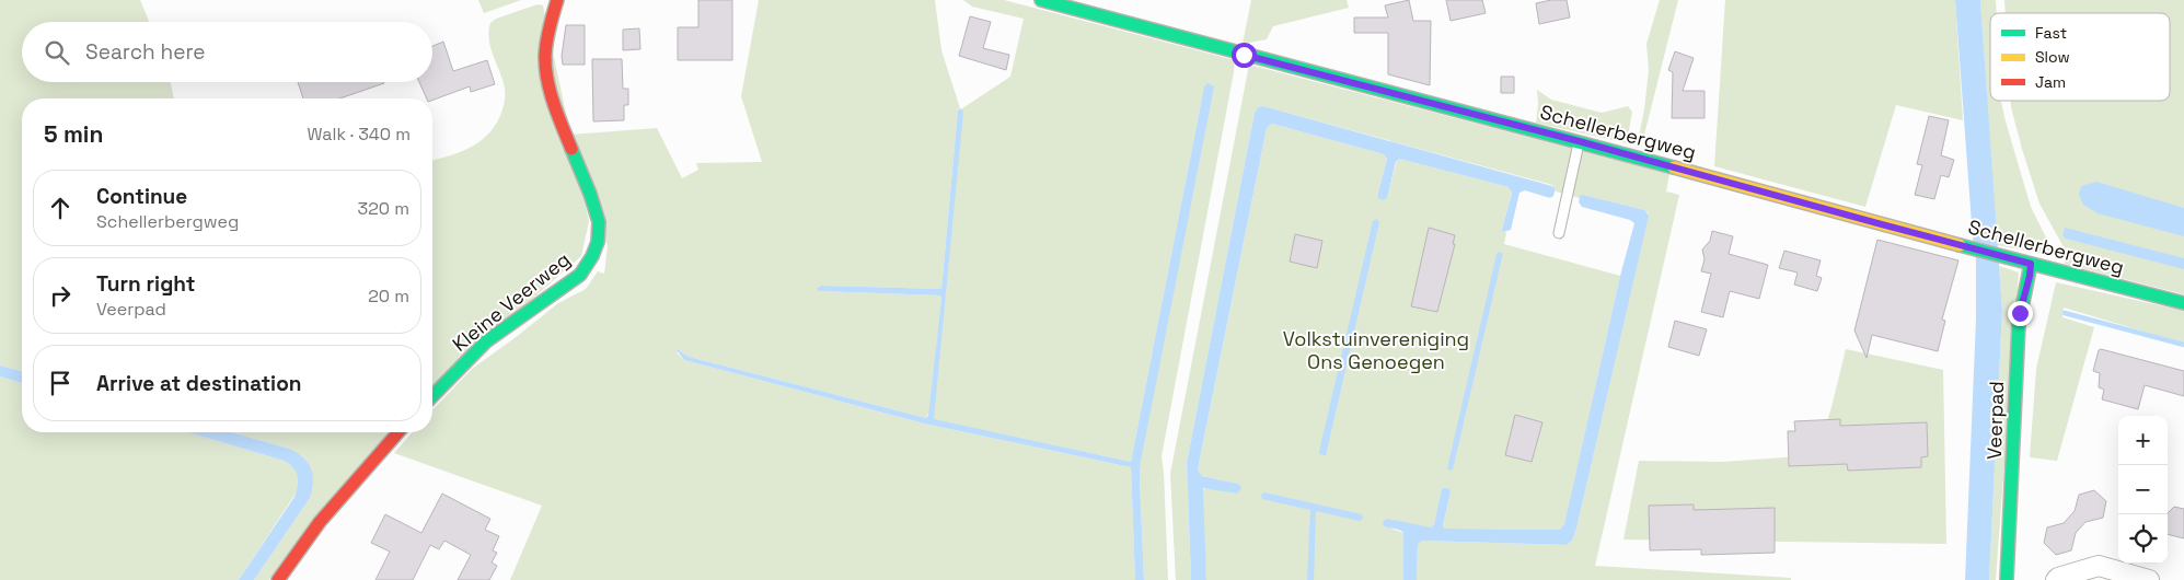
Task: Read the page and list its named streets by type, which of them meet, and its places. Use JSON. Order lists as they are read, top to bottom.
{
  "streets": {
    "street": ["Schellerbergweg", "Kleine Veerweg", "Veerpad"]
  },
  "crossings": [
    ["Schellerbergweg", "Veerpad"]
  ],
  "parks": ["Volkstuinvereniging Ons Genoegen"],
  "legend": ["Fast", "Slow", "Jam"],
  "page": {
    "search": "Search here",
    "heading": ["5 min", "Walk · 340 m"],
    "list": [
      ["Continue", "Schellerbergweg", "320 m"],
      ["Turn right", "Veerpad", "20 m"],
      "Arrive at destination"
    ],
    "map_buttons": ["+", "−"]
  }
}
